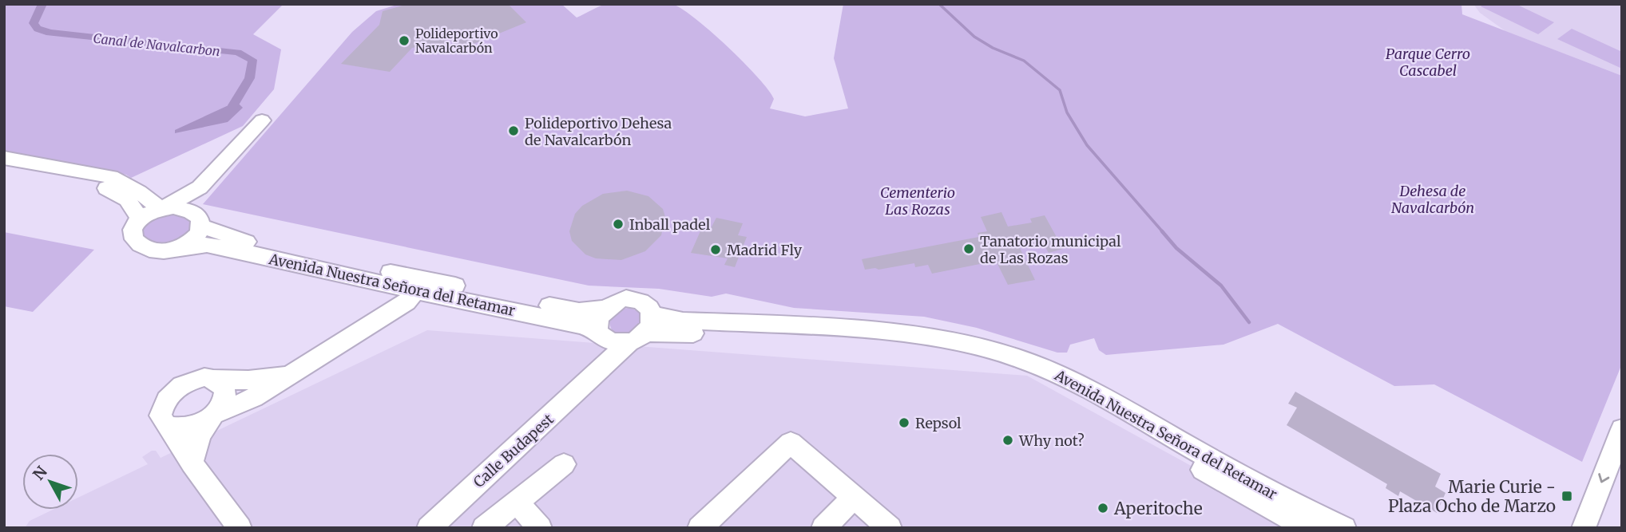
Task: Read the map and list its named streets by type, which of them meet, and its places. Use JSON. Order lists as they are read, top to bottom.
{
  "streets": {
    "street": ["Avenida Nuestra Señora del Retamar", "Calle Budapest"]
  },
  "crossings": [
    ["Avenida Nuestra Señora del Retamar", "Calle Budapest"]
  ],
  "water": ["Canal de Navalcarbon"],
  "parks": ["Parque Cerro Cascabel", "Dehesa de Navalcarbón", "Cementerio Las Rozas"],
  "places": {
    "other": [
      "Polideportivo Navalcarbón",
      "Polideportivo Dehesa de Navalcarbón",
      "Inball padel",
      "Tanatorio municipal de Las Rozas",
      "Madrid Fly",
      "Repsol",
      "Why not?",
      "Aperitoche"
    ],
    "transit": ["Marie Curie - Plaza Ocho de Marzo"]
  },
  "north": "top left"
}
